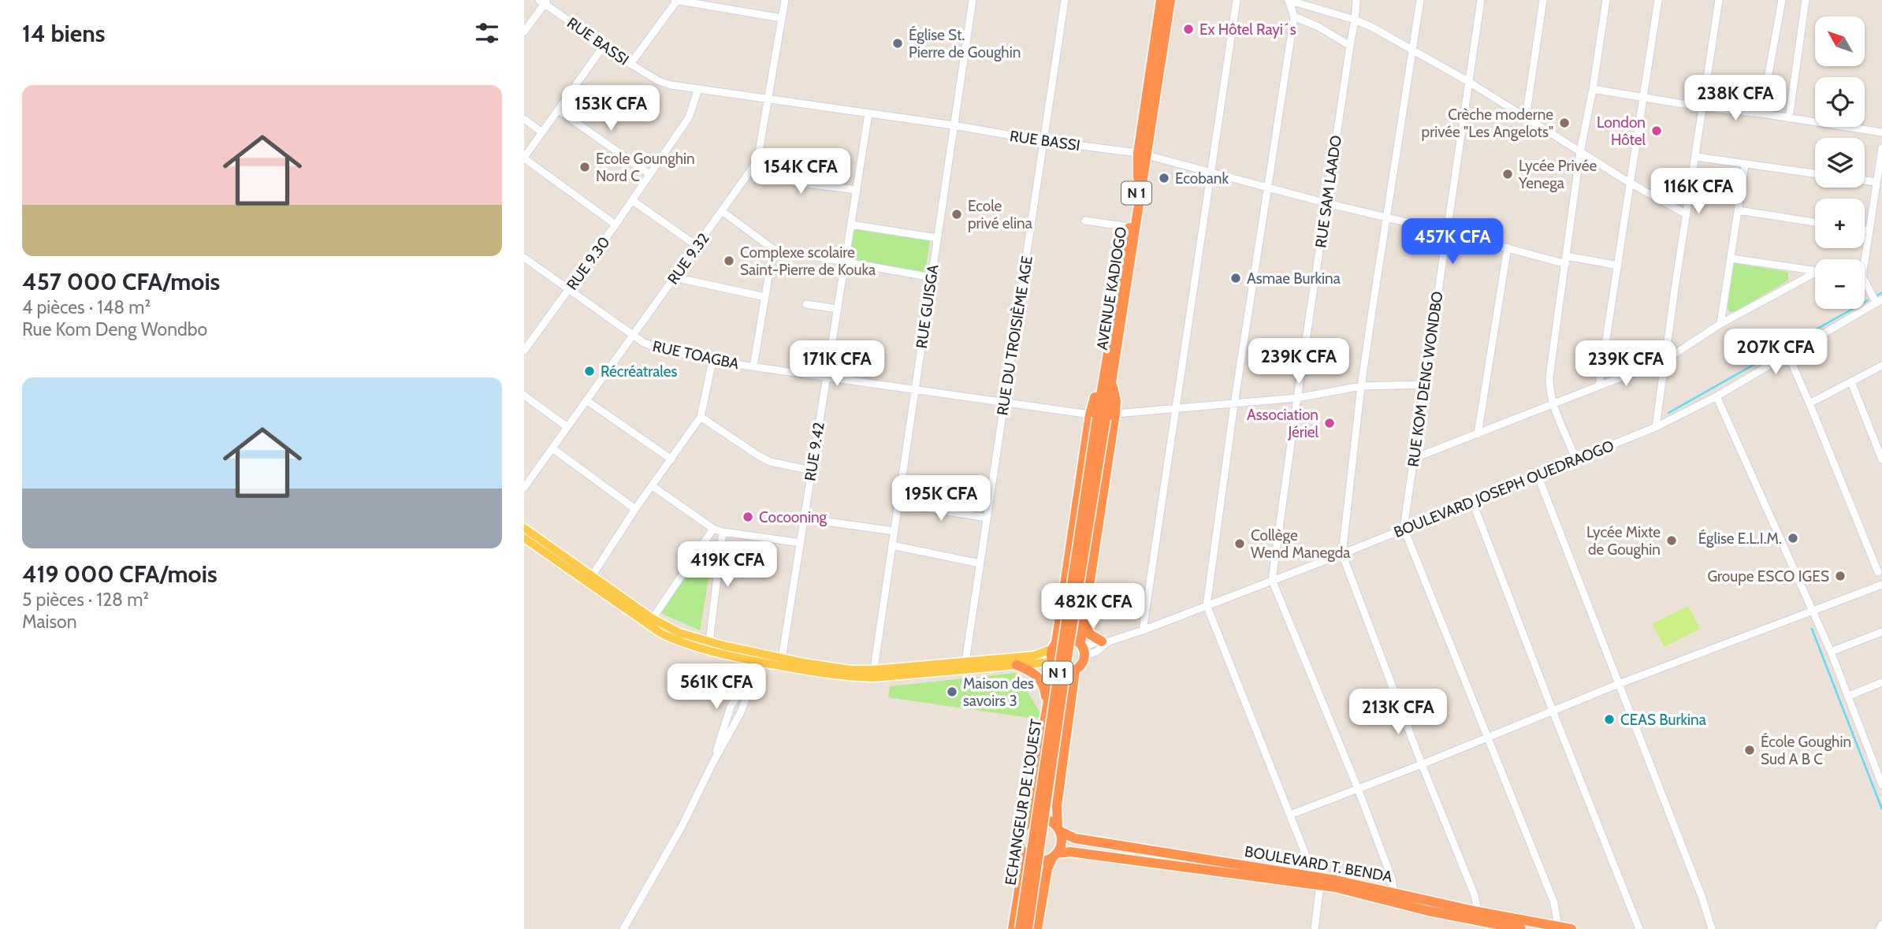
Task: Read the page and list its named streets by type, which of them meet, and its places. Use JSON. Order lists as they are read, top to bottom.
{
  "streets": {
    "highway": [
      "N 1",
      "AVENUE KADIOGO",
      "ECHANGEUR DE L'OUEST",
      "BOULEVARD T. BENDA"
    ],
    "street": [
      "RUE BASSI",
      "RUE SAM LAADO",
      "RUE 9.32",
      "RUE 9.30",
      "RUE GUISGA",
      "RUE DU TROISIÈME AGE",
      "RUE TOAGBA",
      "RUE KOM DENG WONDBO",
      "RUE 9.42",
      "BOULEVARD JOSEPH OUEDRAOGO"
    ]
  },
  "crossings": [
    ["RUE BASSI", "RUE SAM LAADO"],
    ["RUE BASSI", "RUE 9.32"],
    ["RUE BASSI", "AVENUE KADIOGO"],
    ["RUE BASSI", "RUE GUISGA"],
    ["RUE BASSI", "RUE DU TROISIÈME AGE"],
    ["RUE BASSI", "RUE KOM DENG WONDBO"],
    ["RUE BASSI", "RUE 9.42"],
    ["RUE SAM LAADO", "RUE TOAGBA"],
    ["RUE SAM LAADO", "BOULEVARD JOSEPH OUEDRAOGO"],
    ["N 1", "AVENUE KADIOGO"],
    ["N 1", "RUE TOAGBA"],
    ["N 1", "BOULEVARD JOSEPH OUEDRAOGO"],
    ["N 1", "ECHANGEUR DE L'OUEST"],
    ["N 1", "BOULEVARD T. BENDA"],
    ["RUE 9.32", "RUE TOAGBA"],
    ["RUE 9.30", "RUE TOAGBA"],
    ["AVENUE KADIOGO", "RUE TOAGBA"],
    ["AVENUE KADIOGO", "ECHANGEUR DE L'OUEST"],
    ["RUE GUISGA", "RUE TOAGBA"],
    ["RUE DU TROISIÈME AGE", "RUE TOAGBA"],
    ["RUE TOAGBA", "RUE KOM DENG WONDBO"],
    ["RUE TOAGBA", "RUE 9.42"],
    ["RUE TOAGBA", "ECHANGEUR DE L'OUEST"],
    ["RUE KOM DENG WONDBO", "BOULEVARD JOSEPH OUEDRAOGO"]
  ],
  "places": [
    "Ex Hôtel Rayi´s",
    "Église St. Pierre de Goughin",
    "Crèche moderne privée \"Les Angelots\"",
    "London Hôtel",
    "Ecole Gounghin Nord C",
    "Lycée Privée Yenega",
    "Ecobank",
    "Ecole privé elina",
    "Complexe scolaire Saint-Pierre de Kouka",
    "Asmae Burkina",
    "Récréatrales",
    "Association Jériel",
    "Cocooning",
    "Église E.L.I.M.",
    "Lycée Mixte de Goughin",
    "Collège Wend Manegda",
    "Groupe ESCO IGES",
    "Maison des savoirs 3",
    "CEAS Burkina",
    "École Goughin Sud A B C"
  ],
  "north": "top left",
  "page": {
    "heading": "14 biens",
    "map_buttons": ["+", "−"],
    "list": [
      {
        "name": "457 000 CFA/mois",
        "note": "4 pièces · 148 m² · Rue Kom Deng Wondbo"
      },
      {
        "name": "419 000 CFA/mois",
        "note": "5 pièces · 128 m² · Maison"
      }
    ],
    "price": [
      "238K CFA",
      "153K CFA",
      "154K CFA",
      "116K CFA",
      "457K CFA",
      "207K CFA",
      "239K CFA",
      "171K CFA",
      "239K CFA",
      "195K CFA",
      "419K CFA",
      "482K CFA",
      "561K CFA",
      "213K CFA"
    ]
  }
}
